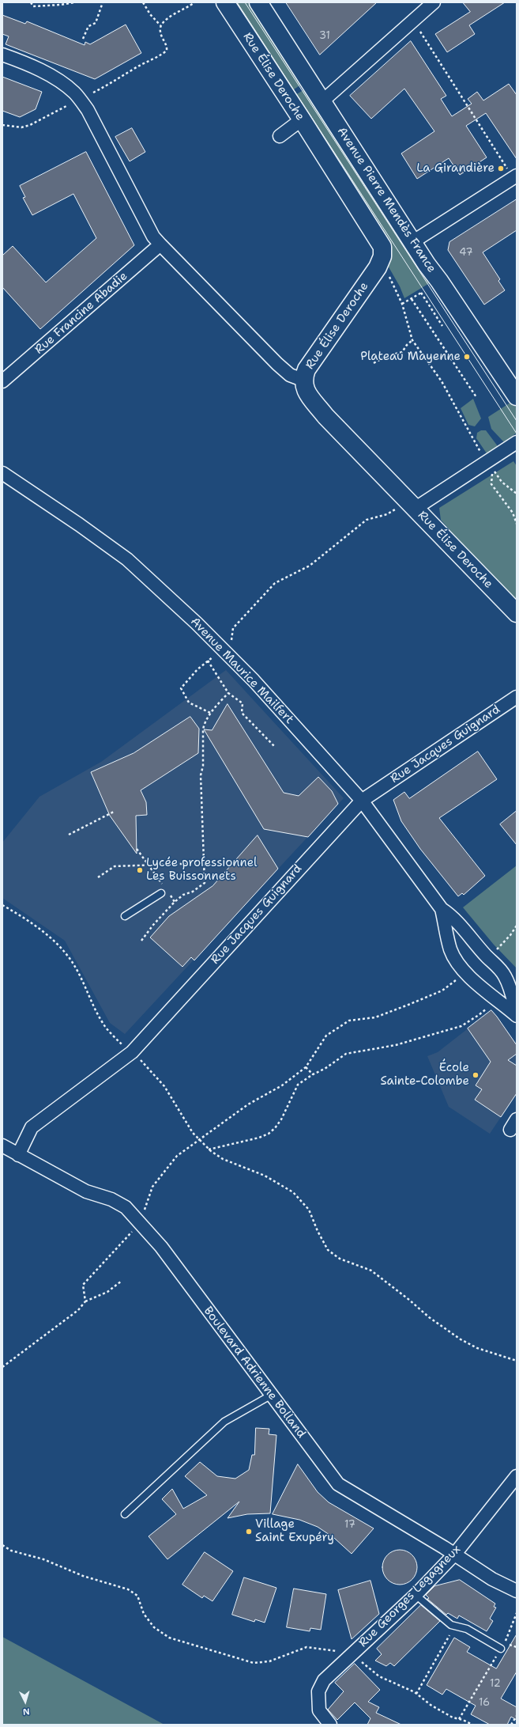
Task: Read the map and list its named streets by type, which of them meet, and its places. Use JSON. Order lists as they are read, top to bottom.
{
  "streets": {
    "main road": ["Rue Élise Deroche", "Avenue Pierre Mendès France"],
    "street": [
      "Rue Francine Abadie",
      "Avenue Maurice Mailfert",
      "Rue Jacques Guignard",
      "Boulevard Adrienne Bolland",
      "Rue Georges Legagneux"
    ]
  },
  "crossings": [
    ["Avenue Maurice Mailfert", "Rue Jacques Guignard"],
    ["Rue Jacques Guignard", "Boulevard Adrienne Bolland"],
    ["Boulevard Adrienne Bolland", "Rue Georges Legagneux"]
  ],
  "places": [
    "La Girandière",
    "Plateau Mayenne",
    "Lycée professionnel Les Buissonnets",
    "École Sainte-Colombe",
    "Village Saint Exupéry"
  ],
  "house_numbers": [
    "31",
    "47",
    "17",
    "12",
    "16"
  ],
  "north": "bottom"
}
